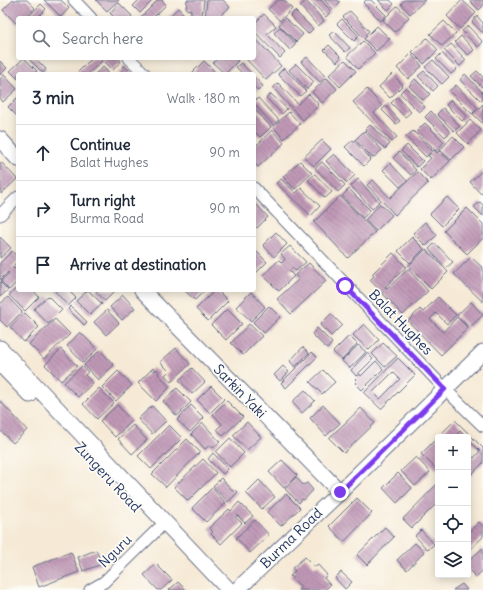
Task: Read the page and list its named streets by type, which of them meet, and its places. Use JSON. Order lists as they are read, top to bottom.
{
  "streets": {
    "street": [
      "Balat Hughes",
      "Sarkin Yaki",
      "Zungeru Road",
      "Burma Road",
      "Nguru"
    ]
  },
  "crossings": [
    ["Balat Hughes", "Burma Road"],
    ["Sarkin Yaki", "Burma Road"],
    ["Zungeru Road", "Nguru"]
  ],
  "page": {
    "search": "Search here",
    "heading": ["3 min", "Walk · 180 m"],
    "list": [
      ["Continue", "Balat Hughes", "90 m"],
      ["Turn right", "Burma Road", "90 m"],
      "Arrive at destination"
    ],
    "map_buttons": ["+", "−"]
  }
}
